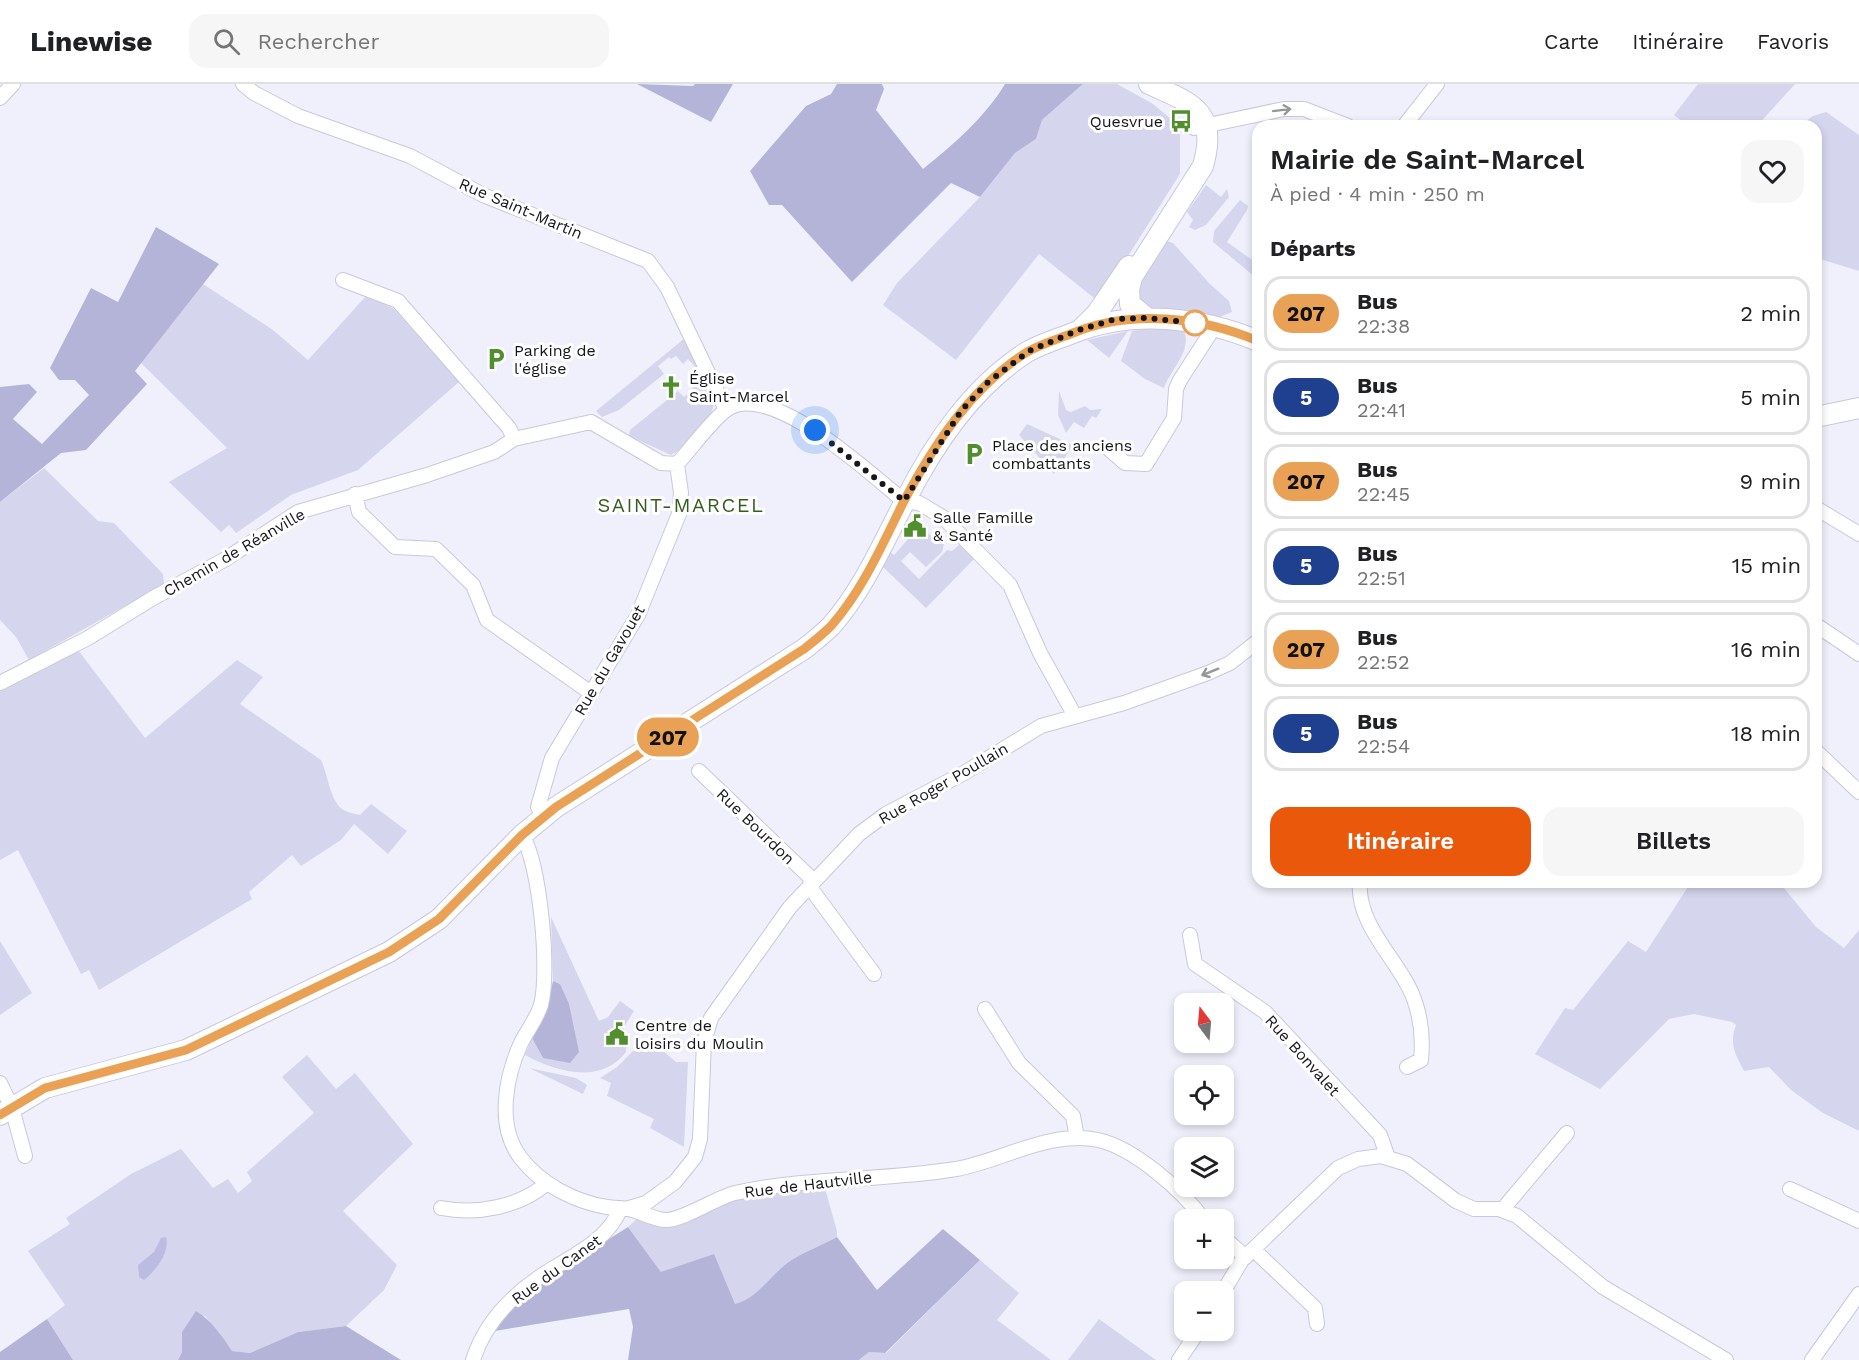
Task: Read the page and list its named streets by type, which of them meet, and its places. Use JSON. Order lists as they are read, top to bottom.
{
  "streets": {
    "street": [
      "Rue Saint-Martin",
      "Chemin de Réanville",
      "Rue du Gavouet",
      "Rue Roger Poullain",
      "Rue Bourdon",
      "Rue Bonvalet",
      "Rue de Hautville",
      "Rue du Canet"
    ]
  },
  "crossings": [
    ["Chemin de Réanville", "Rue du Gavouet"],
    ["Rue Roger Poullain", "Rue Bourdon"],
    ["Rue Roger Poullain", "Rue de Hautville"],
    ["Rue Roger Poullain", "Rue du Canet"],
    ["Rue de Hautville", "Rue du Canet"]
  ],
  "districts": ["SAINT-MARCEL"],
  "places": {
    "bus stop": ["Quesvrue"],
    "parking": ["Parking de l'église", "Place des anciens combattants"],
    "church": ["Église Saint-Marcel"],
    "public building": ["Salle Famille & Santé", "Centre de loisirs du Moulin"]
  },
  "lines": ["bus line 207"],
  "north": "top",
  "page": {
    "header": "Linewise",
    "search": "Rechercher",
    "nav": ["Carte", "Itinéraire", "Favoris"],
    "on_map": "207",
    "heading": [
      ["Mairie de Saint-Marcel", "À pied · 4 min · 250 m"],
      "Départs"
    ],
    "list": [
      {
        "mark": "207",
        "name": "Bus",
        "note": "22:38",
        "value": "2 min"
      },
      {
        "mark": "5",
        "name": "Bus",
        "note": "22:41",
        "value": "5 min"
      },
      {
        "mark": "207",
        "name": "Bus",
        "note": "22:45",
        "value": "9 min"
      },
      {
        "mark": "5",
        "name": "Bus",
        "note": "22:51",
        "value": "15 min"
      },
      {
        "mark": "207",
        "name": "Bus",
        "note": "22:52",
        "value": "16 min"
      },
      {
        "mark": "5",
        "name": "Bus",
        "note": "22:54",
        "value": "18 min"
      }
    ],
    "buttons": ["Itinéraire", "Billets"],
    "map_buttons": ["+", "−"]
  }
}
